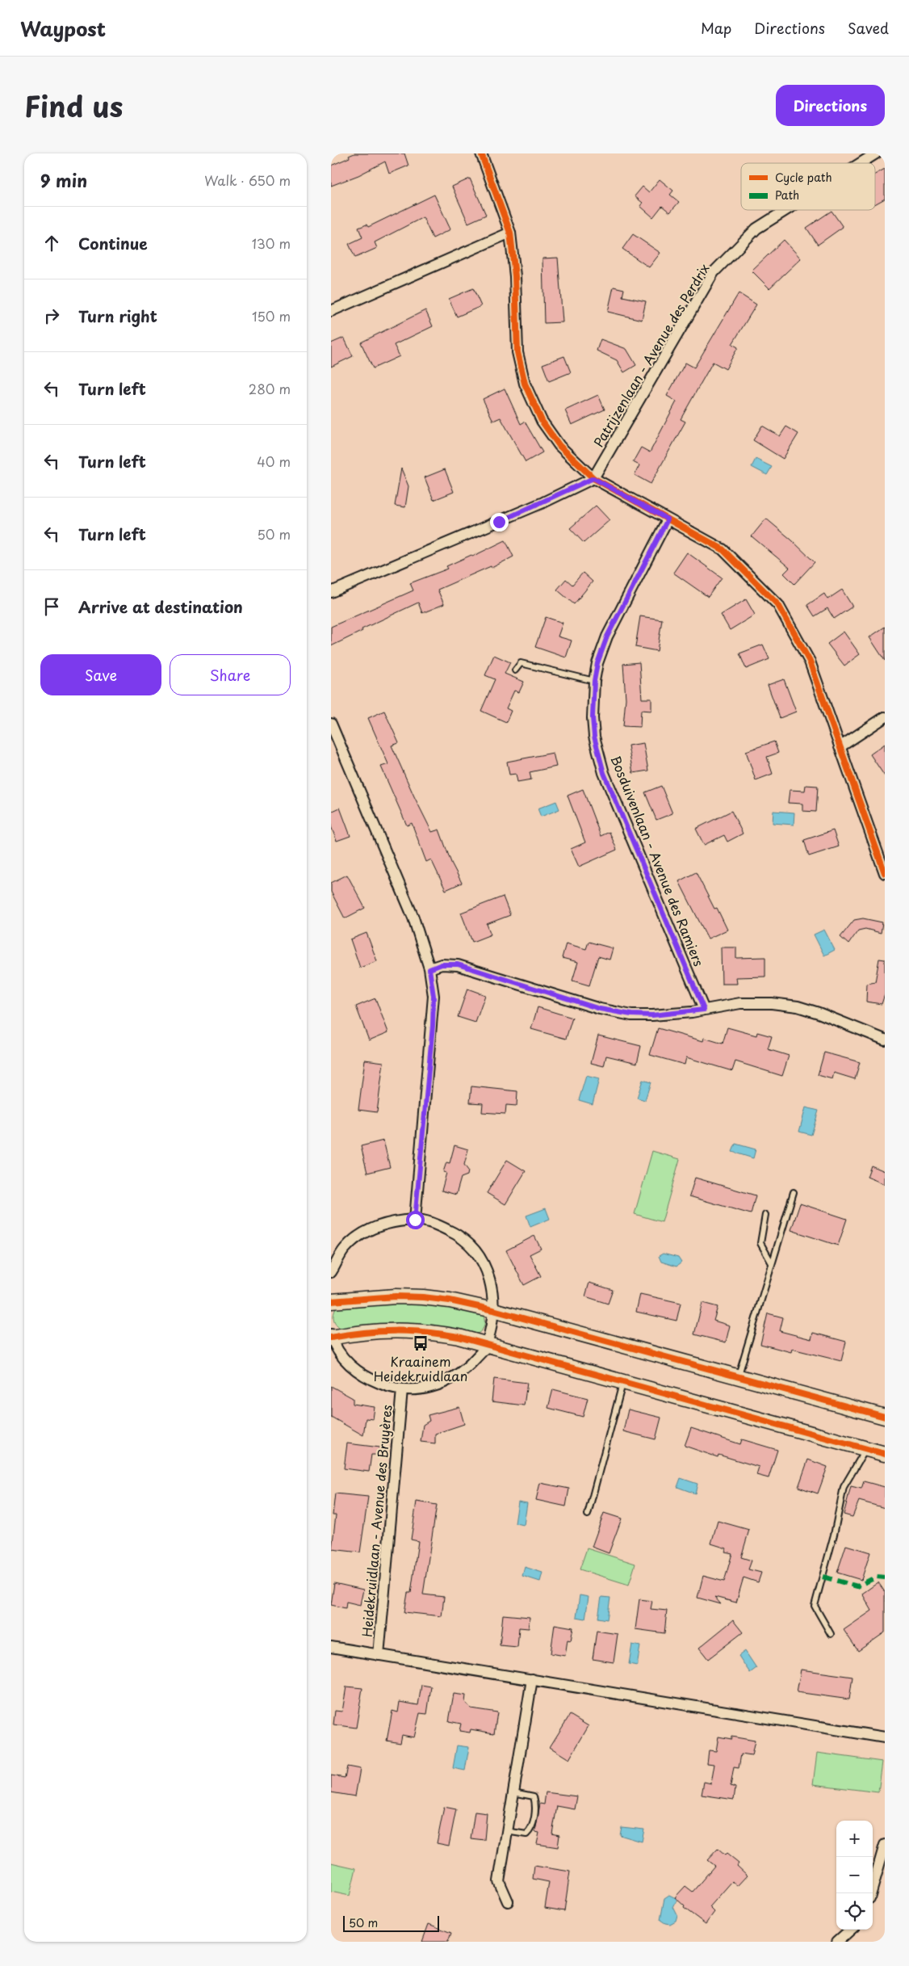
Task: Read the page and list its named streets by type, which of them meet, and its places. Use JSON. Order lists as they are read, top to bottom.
{
  "streets": {
    "street": ["Patrijzenlaan - Avenue des Perdrix", "Bosduivenlaan - Avenue des Ramiers", "Heidekruidlaan - Avenue des Bruyères"]
  },
  "places": {
    "bus stop": ["Kraainem Heidekruidlaan"]
  },
  "legend": ["Cycle path", "Path"],
  "scale_bar": "50 m",
  "page": {
    "header": "Waypost",
    "nav": ["Map", "Directions", "Saved"],
    "title": "Find us",
    "buttons": [
      "Directions",
      ["Save", "Share"]
    ],
    "heading": ["9 min", "Walk · 650 m"],
    "list": [
      ["Continue", "130 m"],
      ["Turn right", "150 m"],
      ["Turn left", "280 m"],
      ["Turn left", "40 m"],
      ["Turn left", "50 m"],
      "Arrive at destination"
    ],
    "map_buttons": ["+", "−"],
    "scale": "50 m"
  }
}
